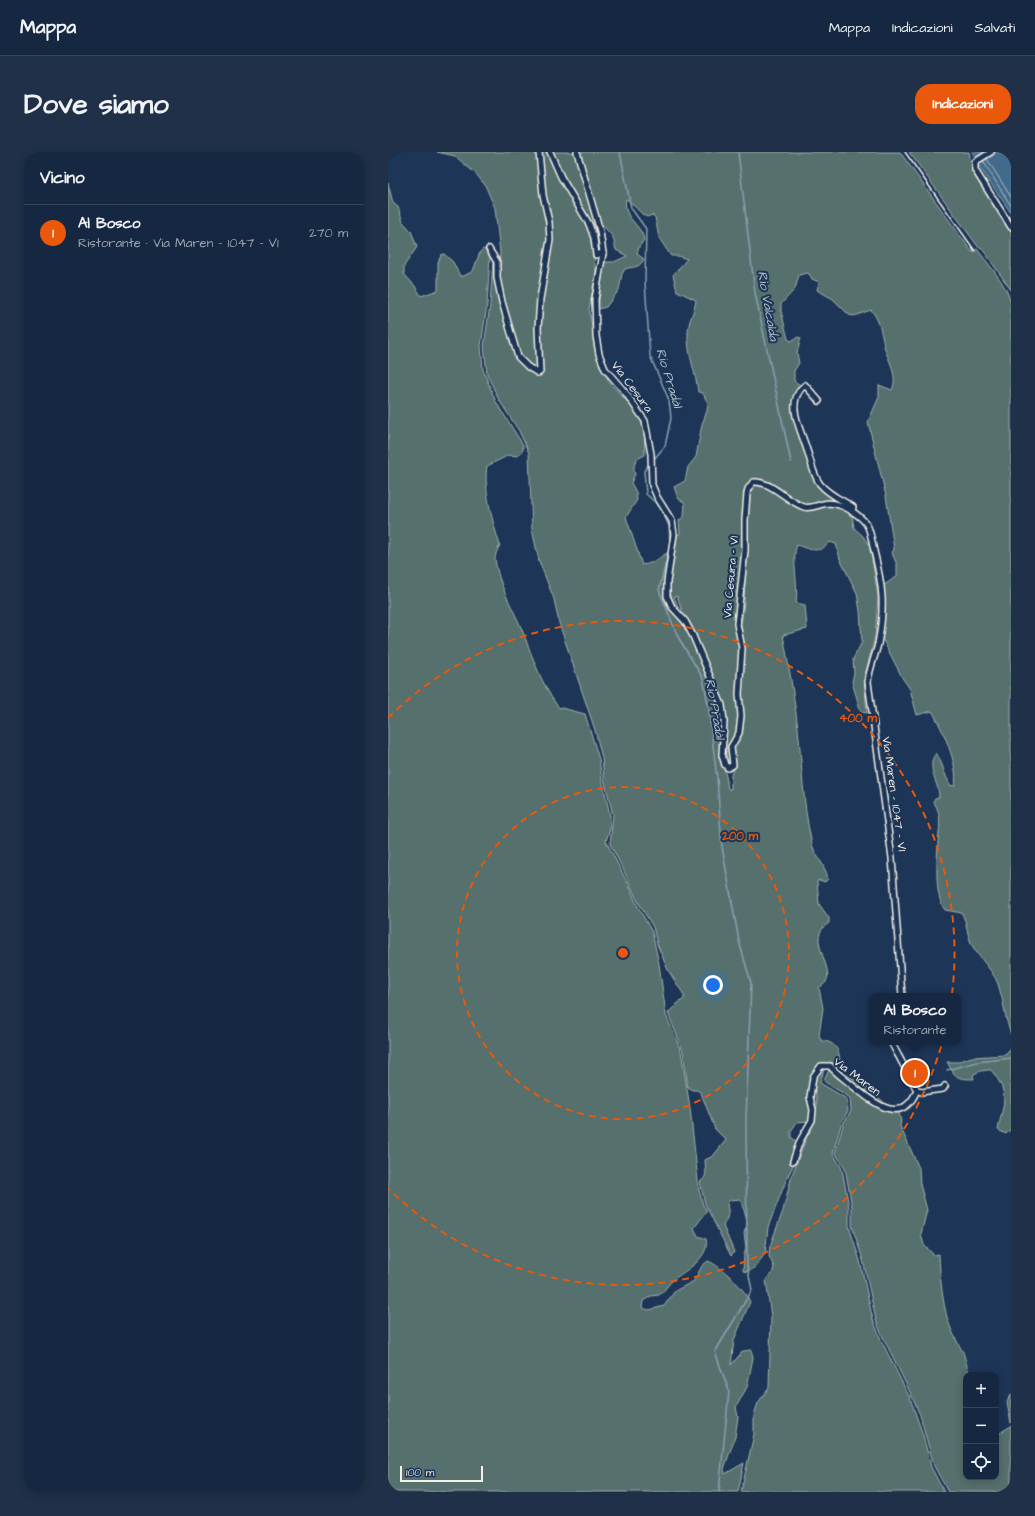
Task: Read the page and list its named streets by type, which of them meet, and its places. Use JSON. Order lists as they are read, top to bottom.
{
  "streets": {
    "street": [
      "Via Cesura",
      "Via Cesura - V1",
      "Via Maren - 1047 - V1",
      "Via Maren"
    ]
  },
  "crossings": [
    ["Via Cesura", "Via Cesura - V1"],
    ["Via Cesura - V1", "Via Maren - 1047 - V1"]
  ],
  "water": ["Rio Valcalda", "Rio Pradàl"],
  "scale_bar": "100 m",
  "page": {
    "header": "Mappa",
    "nav": ["Mappa", "Indicazioni", "Salvati"],
    "buttons": "Indicazioni",
    "title": "Dove siamo",
    "heading": "Vicino",
    "list": [
      {
        "mark": "1",
        "name": "Al Bosco",
        "note": "Ristorante · Via Maren - 1047 - V1",
        "value": "270 m"
      }
    ],
    "popup": ["Al Bosco", "Ristorante"],
    "pins": "1",
    "map_buttons": ["+", "−"],
    "scale": "100 m"
  },
  "rings": ["400 m", "200 m"]
}
